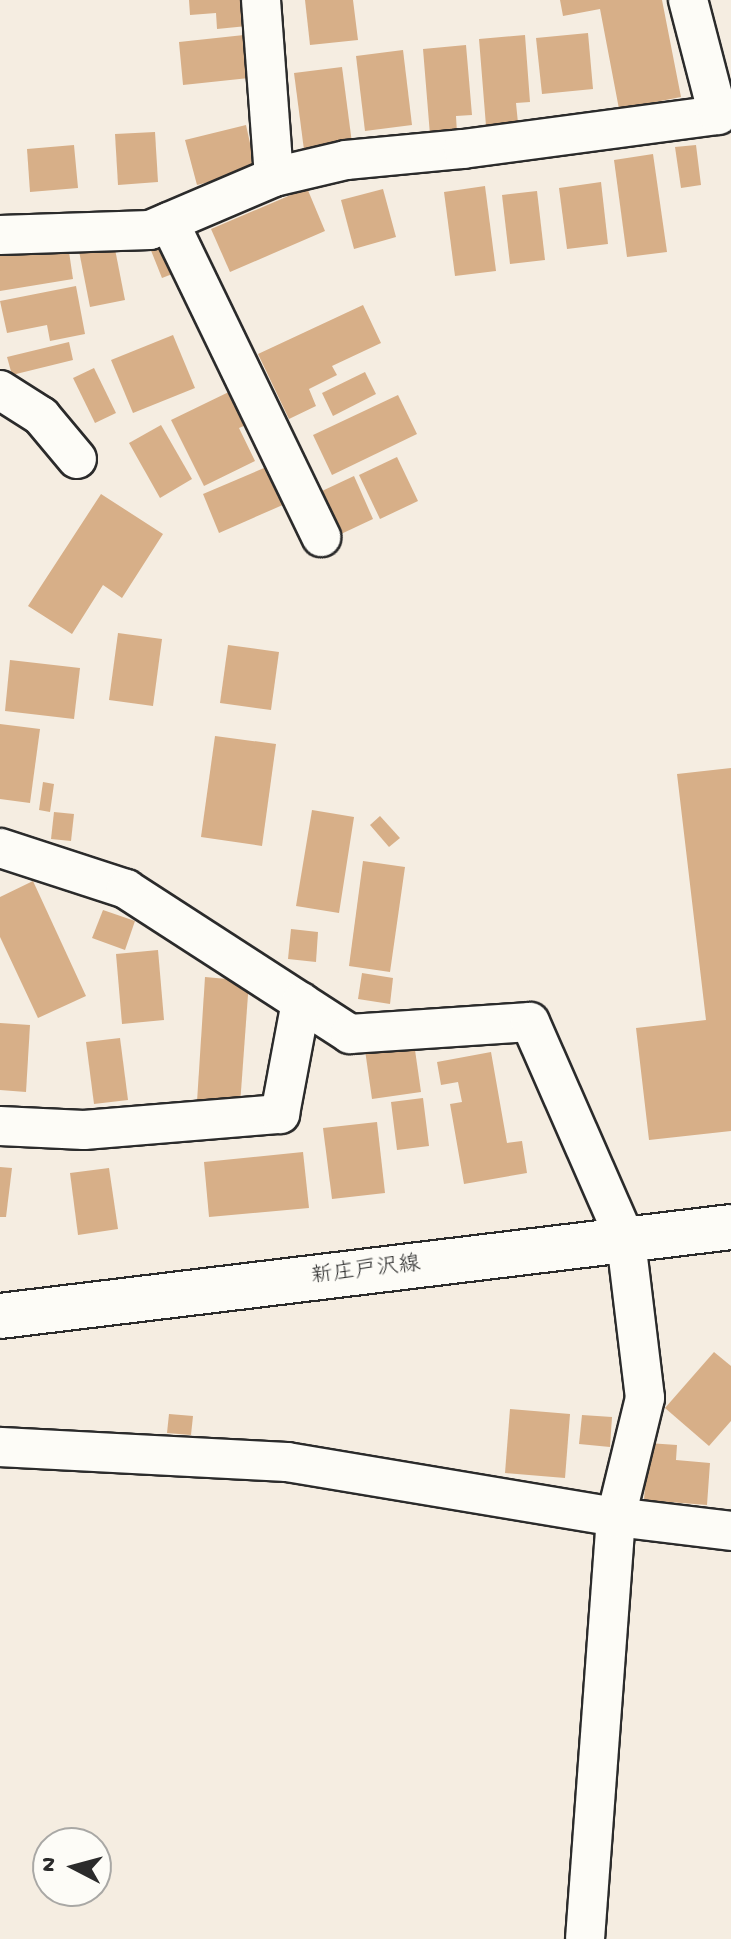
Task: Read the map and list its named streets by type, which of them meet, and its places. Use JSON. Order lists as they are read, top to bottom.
{
  "streets": {
    "main road": ["新庄戸沢線"]
  },
  "north": "left"
}
